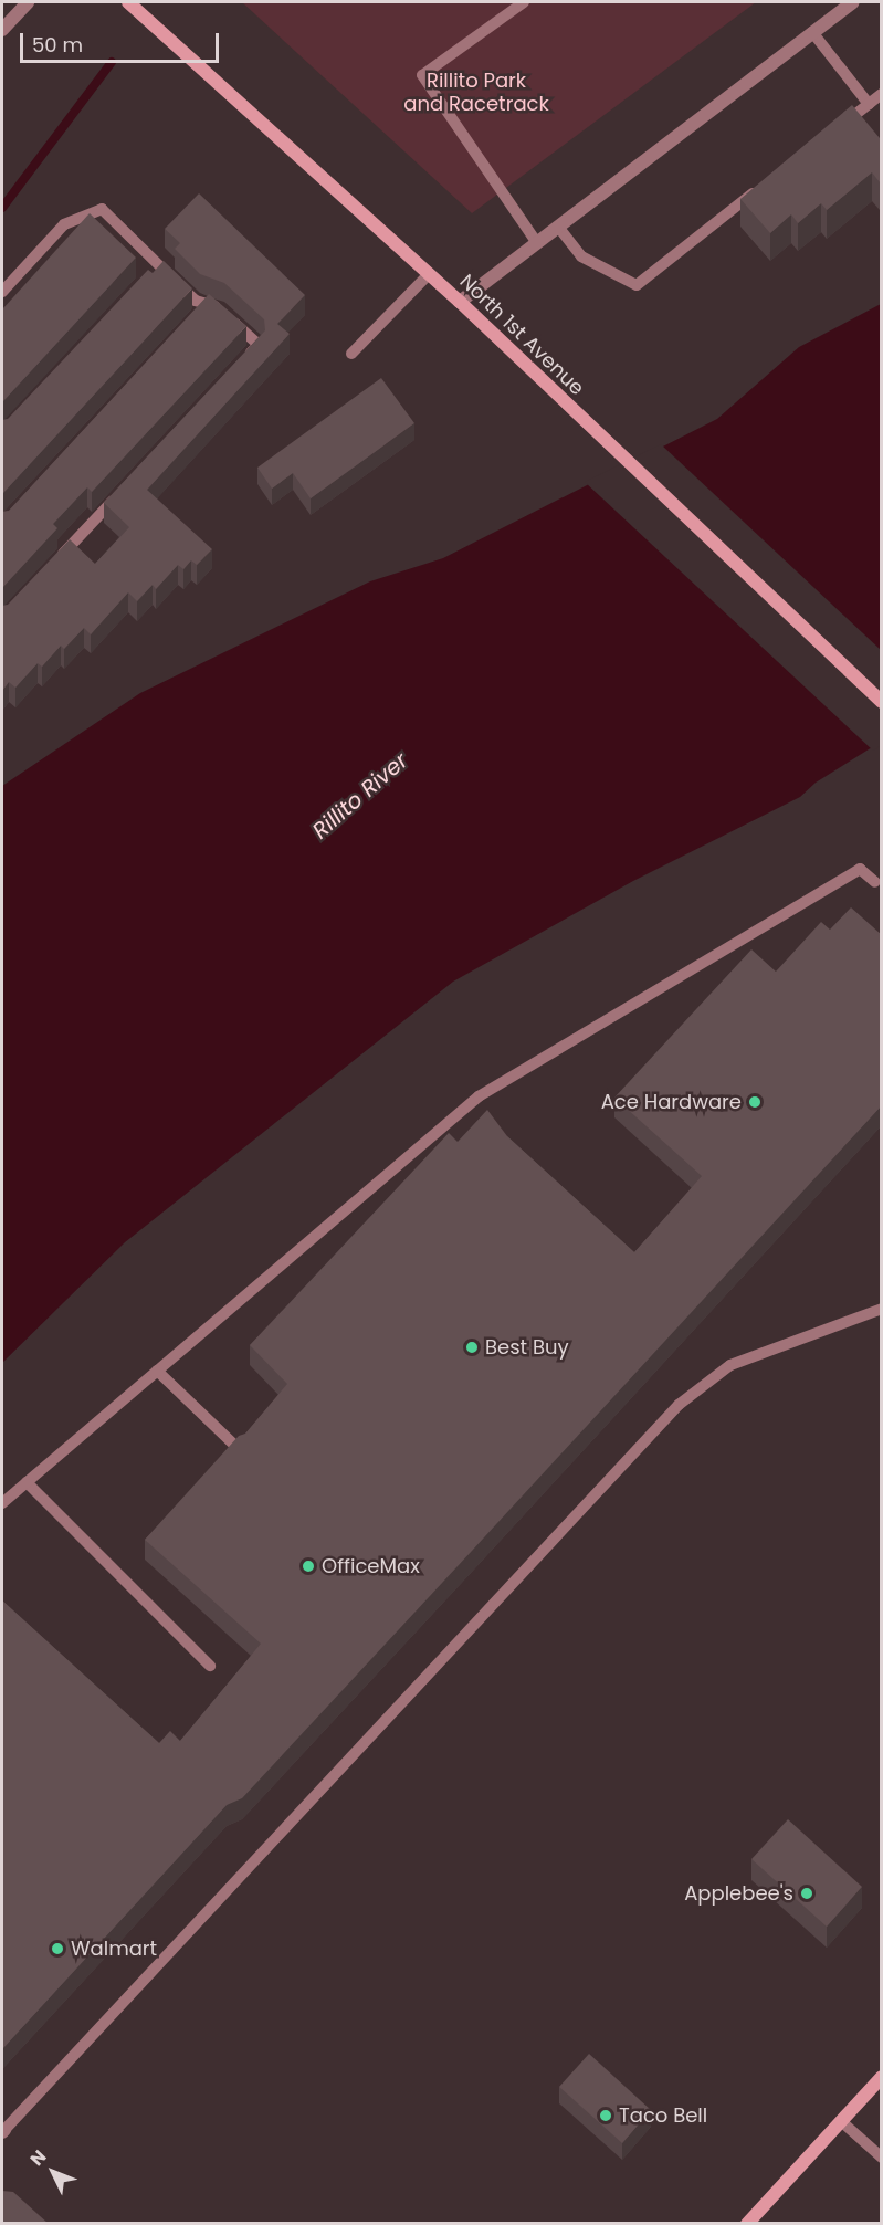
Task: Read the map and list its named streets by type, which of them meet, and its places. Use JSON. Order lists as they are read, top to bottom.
{
  "streets": {
    "main road": ["North 1st Avenue"]
  },
  "water": ["Rillito River"],
  "parks": ["Rillito Park and Racetrack"],
  "places": [
    "Ace Hardware",
    "Best Buy",
    "OfficeMax",
    "Applebee's",
    "Walmart",
    "Taco Bell"
  ],
  "scale_bar": "50 m",
  "north": "top left"
}
